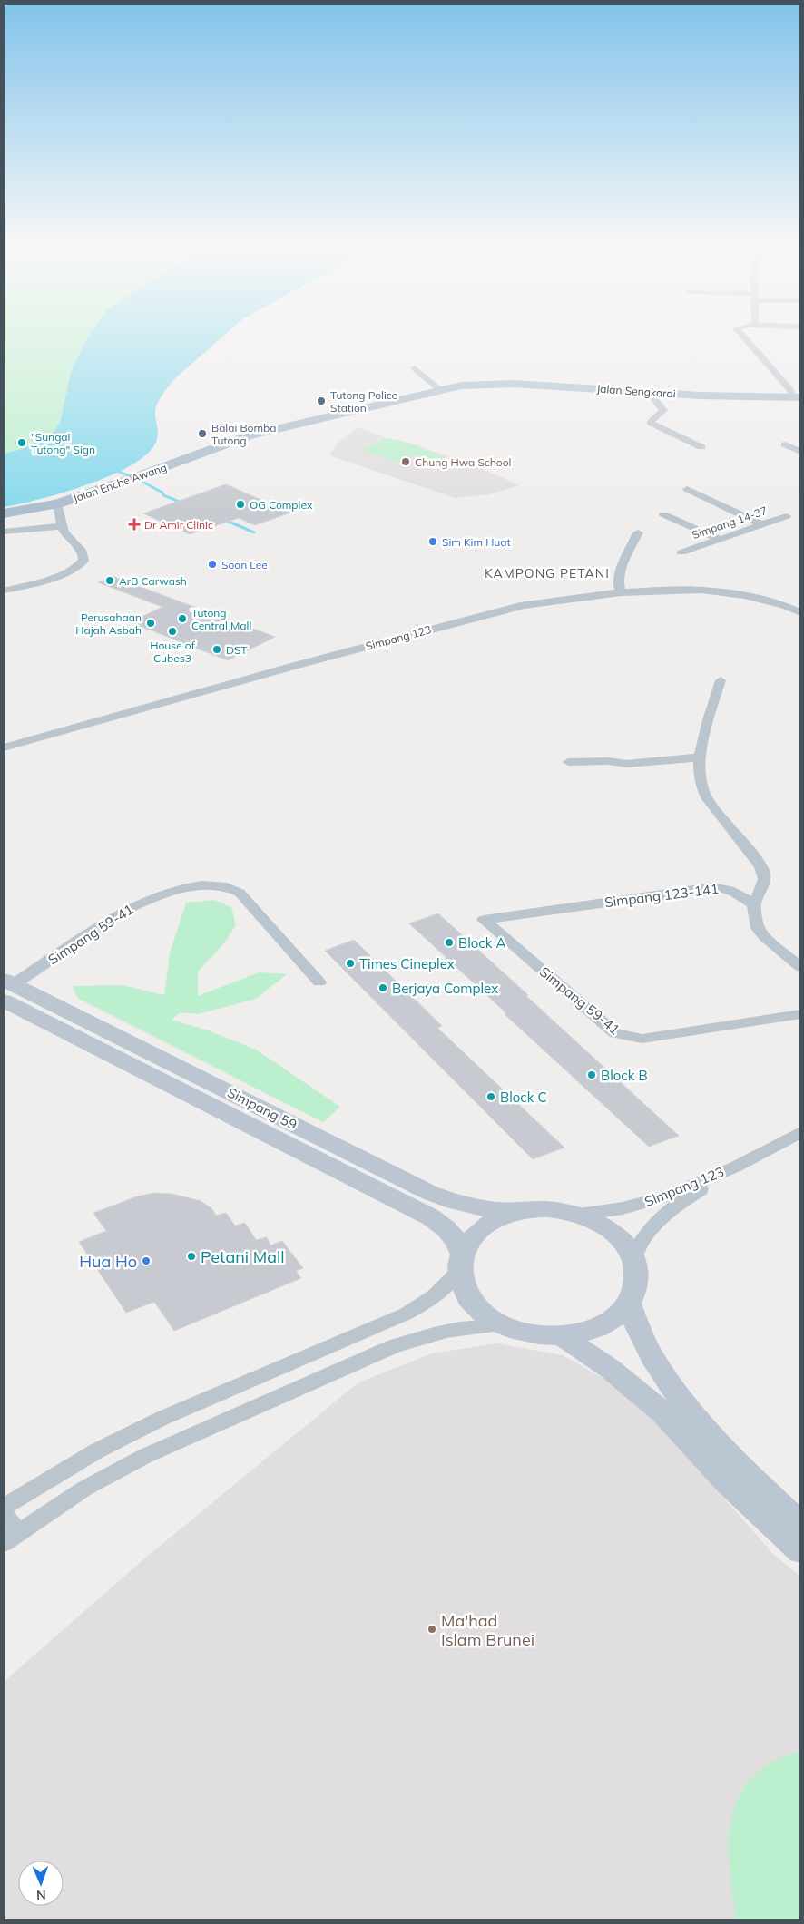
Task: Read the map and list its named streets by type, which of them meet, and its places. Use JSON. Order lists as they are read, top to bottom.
{
  "streets": {
    "main road": ["Jalan Sengkarai", "Jalan Enche Awang"],
    "street": [
      "Simpang 14-37",
      "Simpang 123",
      "Simpang 123-141",
      "Simpang 59-41",
      "Simpang 59"
    ]
  },
  "crossings": [
    ["Jalan Sengkarai", "Jalan Enche Awang"],
    ["Simpang 123", "Simpang 59"],
    ["Simpang 123-141", "Simpang 59-41"],
    ["Simpang 59-41", "Simpang 59"]
  ],
  "districts": ["KAMPONG PETANI"],
  "places": {
    "other": [
      "Tutong Police Station",
      "Balai Bomba Tutong",
      "\"Sungai Tutong\" Sign",
      "Chung Hwa School",
      "OG Complex",
      "Sim Kim Huat",
      "Soon Lee",
      "ArB Carwash",
      "Tutong Central Mall",
      "Perusahaan Hajah Asbah",
      "House of Cubes3",
      "DST",
      "Block A",
      "Times Cineplex",
      "Berjaya Complex",
      "Block B",
      "Block C",
      "Petani Mall",
      "Hua Ho",
      "Ma'had Islam Brunei"
    ],
    "health": ["Dr Amir Clinic"]
  },
  "north": "bottom"
}
